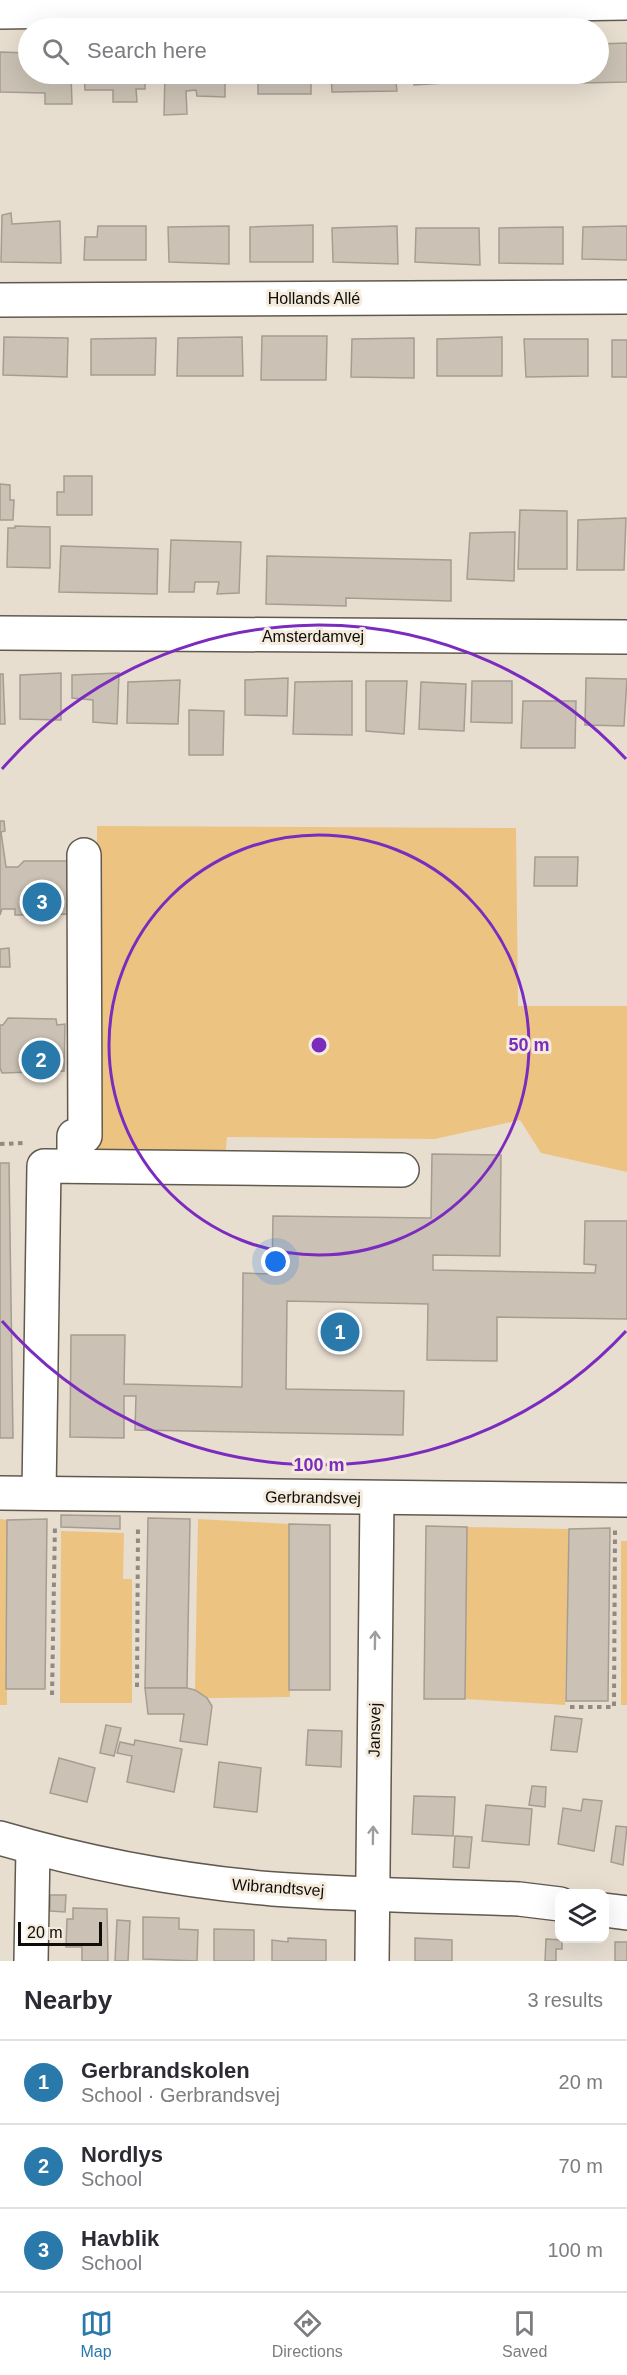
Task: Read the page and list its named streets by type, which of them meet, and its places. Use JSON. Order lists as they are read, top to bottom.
{
  "streets": {
    "street": [
      "Hollands Allé",
      "Amsterdamvej",
      "Gerbrandsvej",
      "Jansvej",
      "Wibrandtsvej"
    ]
  },
  "crossings": [
    ["Gerbrandsvej", "Jansvej"],
    ["Jansvej", "Wibrandtsvej"]
  ],
  "one_way": ["Jansvej"],
  "scale_bar": "20 m",
  "page": {
    "search": "Search here",
    "pins": ["3", "2", "1"],
    "scale": "20 m",
    "heading": ["Nearby", "3 results"],
    "list": [
      {
        "mark": "1",
        "name": "Gerbrandskolen",
        "note": "School · Gerbrandsvej",
        "value": "20 m"
      },
      {
        "mark": "2",
        "name": "Nordlys",
        "note": "School",
        "value": "70 m"
      },
      {
        "mark": "3",
        "name": "Havblik",
        "note": "School",
        "value": "100 m"
      }
    ],
    "nav": ["Map", "Directions", "Saved"]
  },
  "rings": ["50 m", "100 m"]
}
